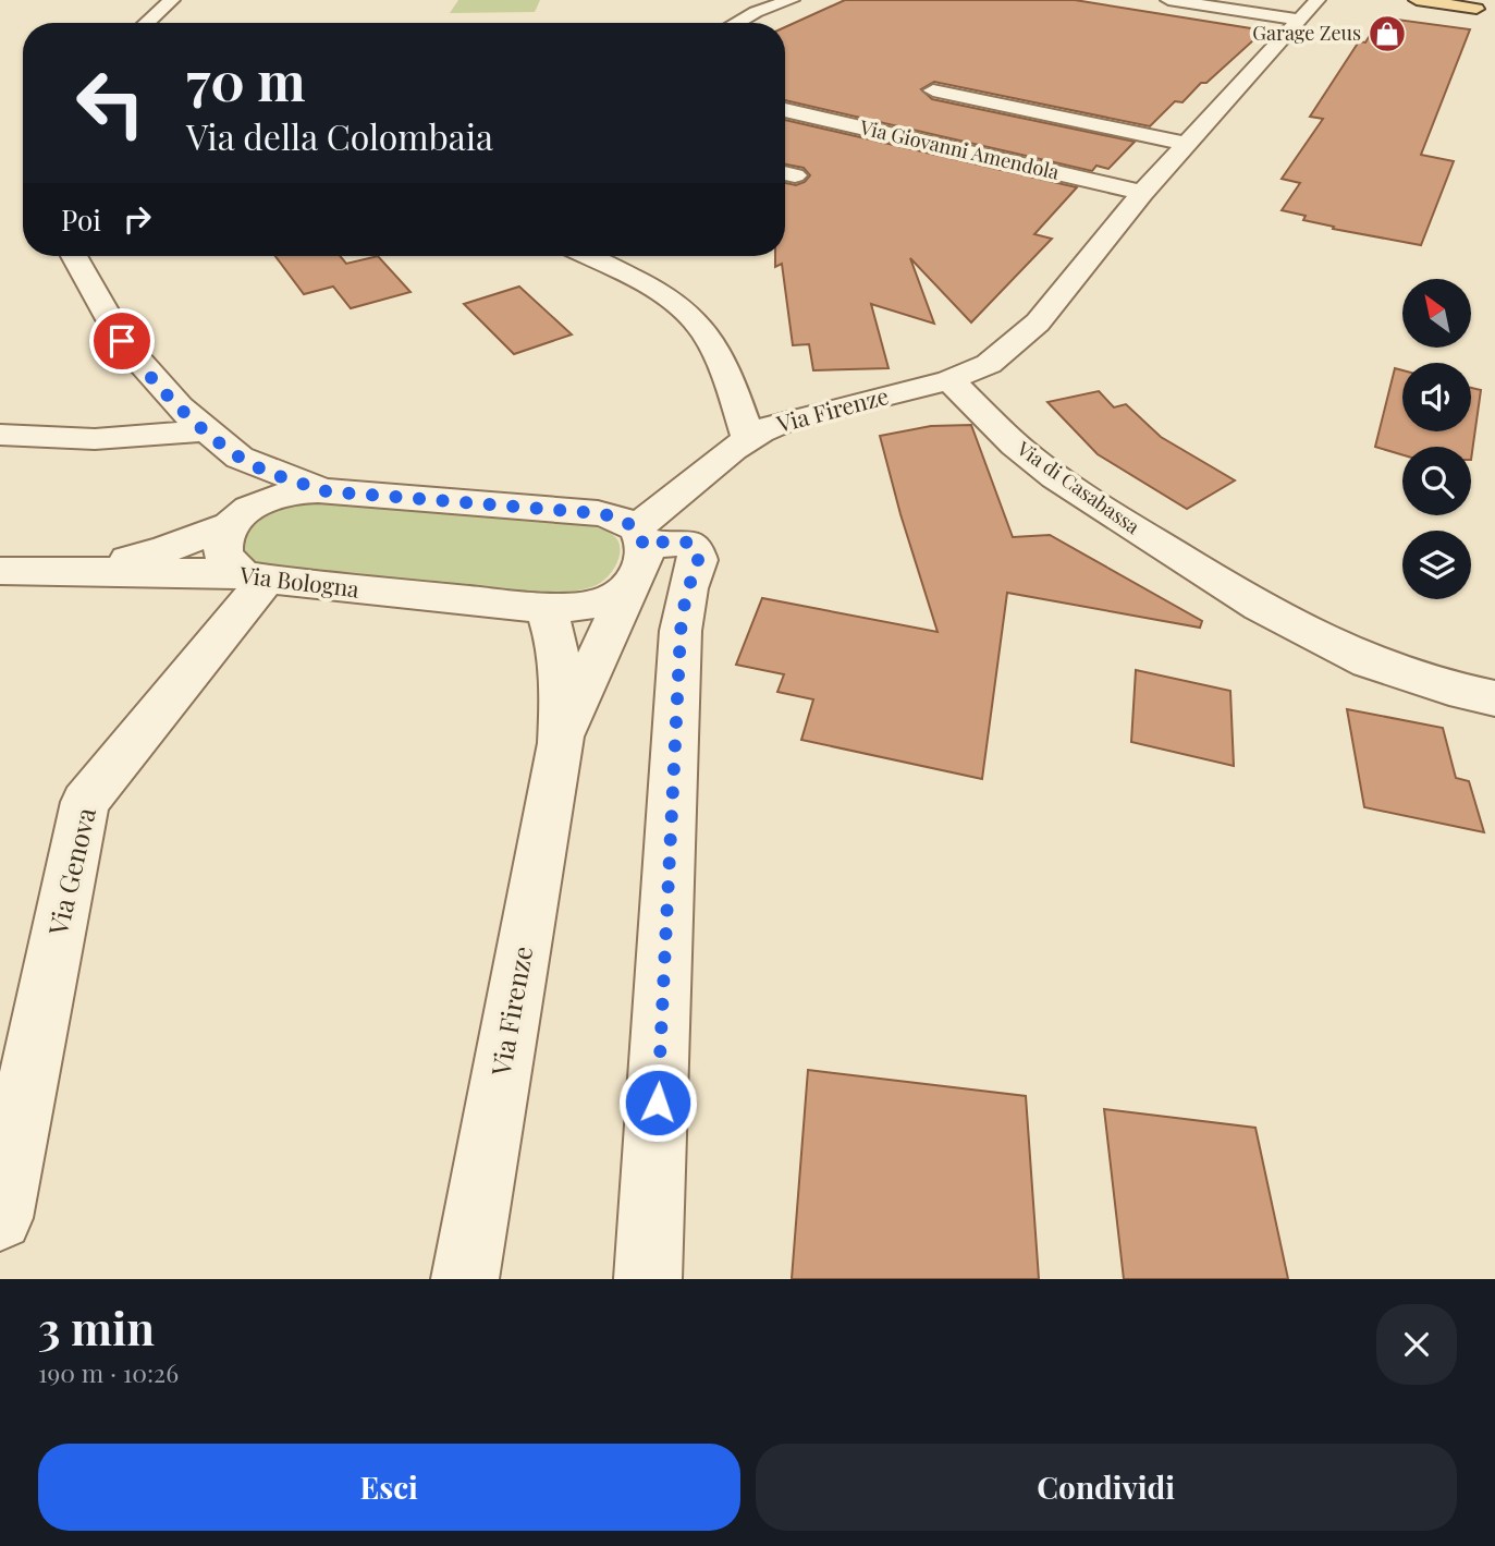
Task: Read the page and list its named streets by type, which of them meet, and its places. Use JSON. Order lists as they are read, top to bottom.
{
  "streets": {
    "street": [
      "Via Giovanni Amendola",
      "Via Firenze",
      "Via di Casabassa",
      "Via Bologna",
      "Via Genova"
    ]
  },
  "crossings": [
    ["Via Firenze", "Via di Casabassa"],
    ["Via Firenze", "Via Bologna"],
    ["Via Bologna", "Via Genova"]
  ],
  "places": {
    "shop": ["Garage Zeus"]
  },
  "north": "top left",
  "page": {
    "turn": ["70 m", "Via della Colombaia"],
    "then": "Poi",
    "heading": ["3 min", "190 m · 10:26"],
    "buttons": ["Esci", "Condividi"]
  }
}
